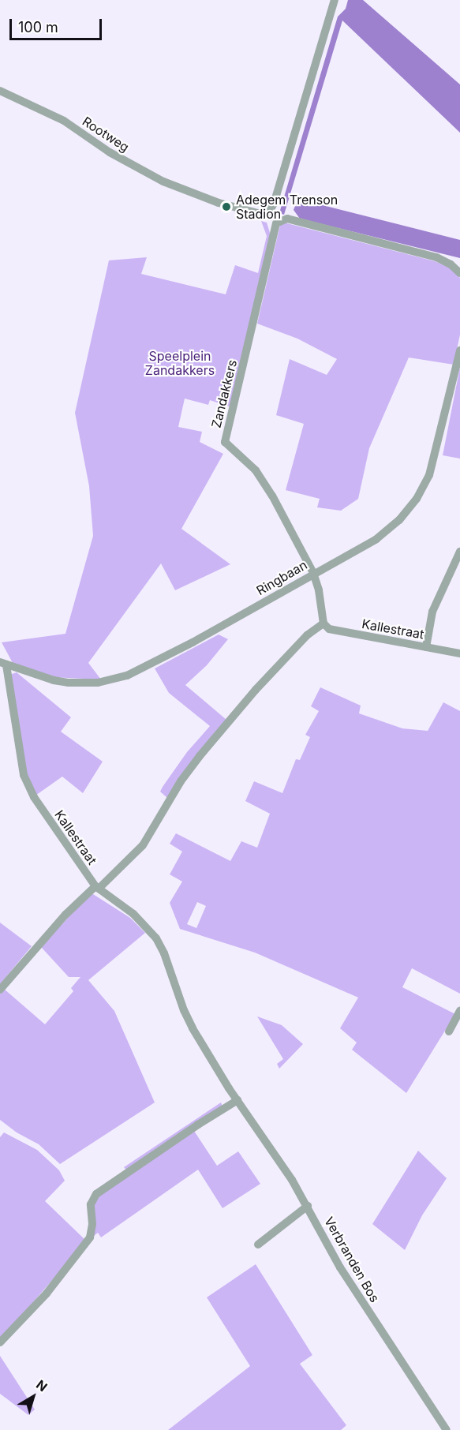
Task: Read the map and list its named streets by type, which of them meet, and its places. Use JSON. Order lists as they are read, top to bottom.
{
  "streets": {
    "street": [
      "Rootweg",
      "Zandakkers",
      "Ringbaan",
      "Kallestraat",
      "Verbranden Bos"
    ]
  },
  "crossings": [
    ["Zandakkers", "Ringbaan"],
    ["Ringbaan", "Kallestraat"],
    ["Kallestraat", "Verbranden Bos"]
  ],
  "parks": ["Speelplein Zandakkers"],
  "places": ["Adegem Trenson Stadion"],
  "scale_bar": "100 m",
  "north": "top right"
}
